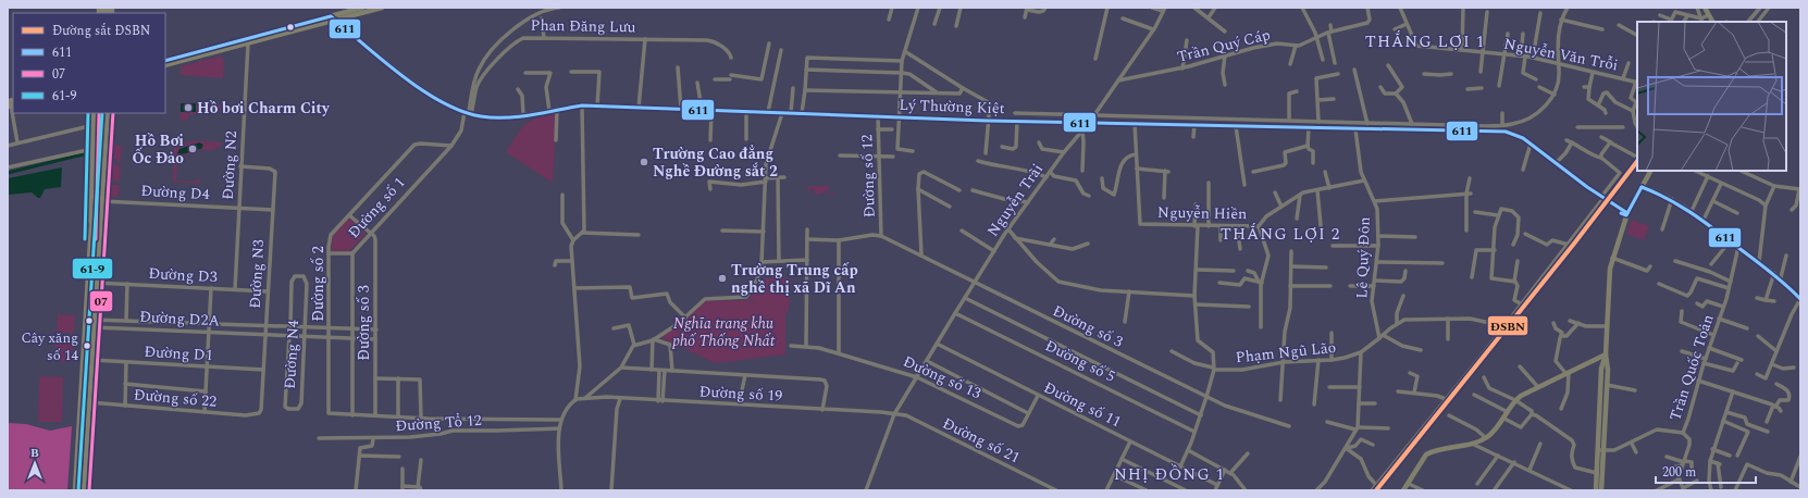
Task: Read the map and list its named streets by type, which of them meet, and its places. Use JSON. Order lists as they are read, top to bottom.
{
  "streets": {
    "main road": ["Lý Thường Kiệt"],
    "street": [
      "Phan Đăng Lưu",
      "Trần Quý Cáp",
      "Nguyễn Văn Trỗi",
      "Đường N2",
      "Đường số 12",
      "Đường D4",
      "Nguyễn Trãi",
      "Đường số 1",
      "Nguyễn Hiền",
      "Lê Quý Đôn",
      "Đường N3",
      "Đường D3",
      "Đường số 2",
      "Đường D2A",
      "Đường số 3",
      "Phạm Ngũ Lão",
      "Đường D1",
      "Đường N4",
      "Đường số 5",
      "Trần Quốc Toản",
      "Đường số 13",
      "Đường số 19",
      "Đường số 22",
      "Đường số 11",
      "Đường Tổ 12",
      "Đường số 21"
    ]
  },
  "crossings": [
    ["Phan Đăng Lưu", "Lý Thường Kiệt"],
    ["Phan Đăng Lưu", "Đường số 1"],
    ["Trần Quý Cáp", "Nguyễn Trãi"],
    ["Lý Thường Kiệt", "Đường số 12"],
    ["Lý Thường Kiệt", "Nguyễn Trãi"],
    ["Lý Thường Kiệt", "Đường số 1"],
    ["Lý Thường Kiệt", "Nguyễn Hiền"],
    ["Lý Thường Kiệt", "Lê Quý Đôn"],
    ["Đường N2", "Đường D4"],
    ["Đường N2", "Đường N3"],
    ["Đường N2", "Đường D3"],
    ["Đường số 12", "Đường số 3"],
    ["Đường D4", "Đường N3"],
    ["Nguyễn Trãi", "Đường số 3"],
    ["Nguyễn Trãi", "Đường số 5"],
    ["Nguyễn Trãi", "Đường số 13"],
    ["Nguyễn Trãi", "Đường số 19"],
    ["Nguyễn Trãi", "Đường số 11"],
    ["Nguyễn Trãi", "Đường số 21"],
    ["Đường số 1", "Đường số 2"],
    ["Đường số 1", "Đường D2A"],
    ["Đường số 1", "Đường số 3"],
    ["Lê Quý Đôn", "Phạm Ngũ Lão"],
    ["Đường N3", "Đường D3"],
    ["Đường N3", "Đường D2A"],
    ["Đường N3", "Đường D1"],
    ["Đường N3", "Đường số 22"],
    ["Đường số 2", "Đường D2A"],
    ["Đường D2A", "Đường số 3"],
    ["Đường D2A", "Đường N4"],
    ["Đường số 13", "Đường số 11"],
    ["Đường số 19", "Đường số 21"]
  ],
  "districts": ["THẮNG LỢI 1", "THẮNG LỢI 2", "NHỊ ĐỒNG 1"],
  "parks": ["Nghĩa trang khu phố Thống Nhất"],
  "places": [
    "Hồ bơi Charm City",
    "Hồ Bơi Ốc Đảo",
    "Trường Cao đẳng Nghề Đường sắt 2",
    "Trường Trung cấp nghề thị xã Dĩ An",
    "Cây xăng số 14"
  ],
  "lines": [
    "transit line 611",
    "transit line 07",
    "transit line 61-9",
    "rail line ĐSBN"
  ],
  "legend": [
    "Đường sắt ĐSBN",
    "611",
    "07",
    "61-9"
  ],
  "scale_bar": "200 m",
  "north": "top"
}
